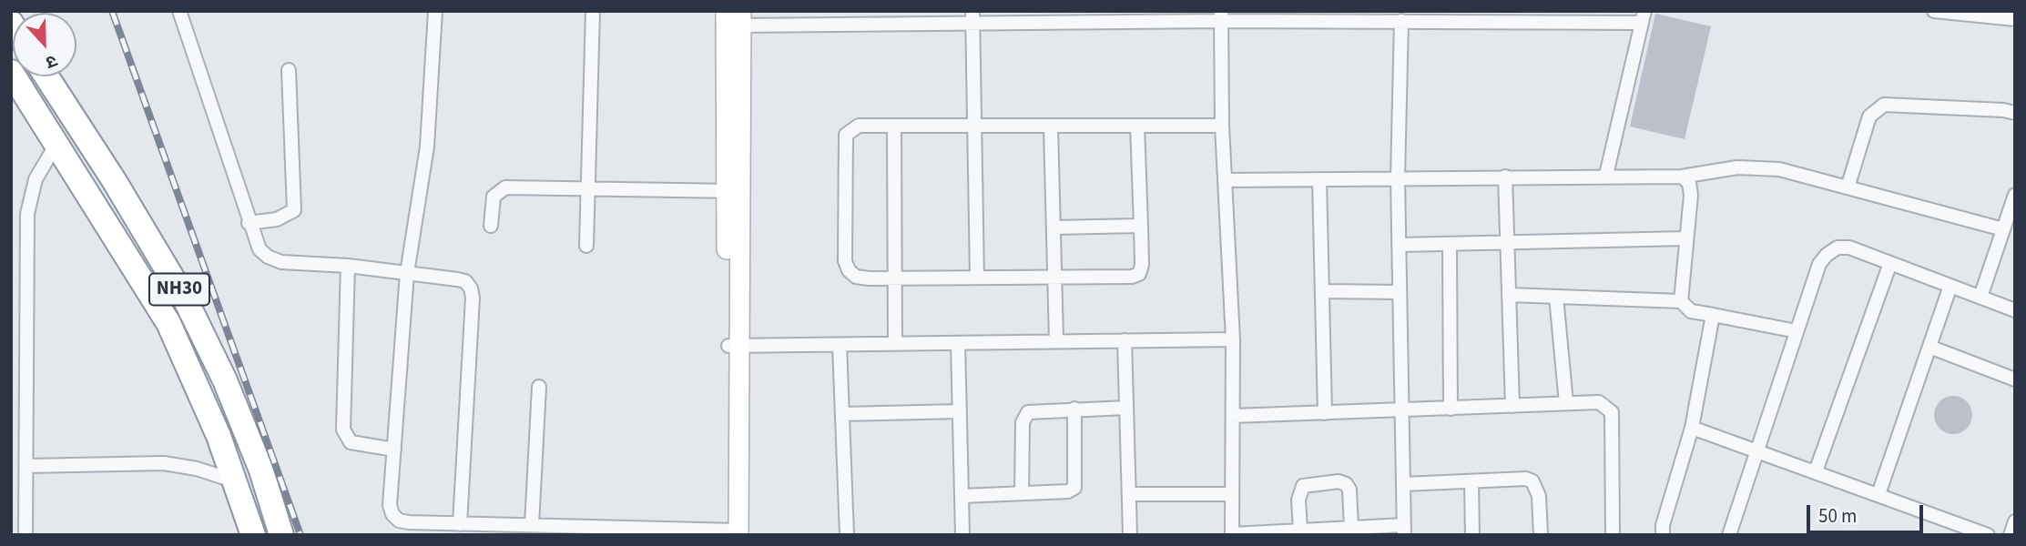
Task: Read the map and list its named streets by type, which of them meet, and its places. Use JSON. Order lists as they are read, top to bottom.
{
  "streets": {
    "highway": ["NH30"]
  },
  "scale_bar": "50 m",
  "north": "bottom"
}
